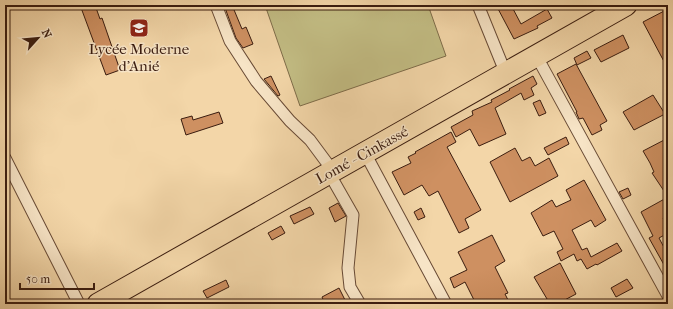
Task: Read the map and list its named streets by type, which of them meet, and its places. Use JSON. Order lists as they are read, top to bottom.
{
  "streets": {
    "highway": ["Lomé - Cinkassé"]
  },
  "places": {
    "school or university": ["Lycée Moderne d'Anié"]
  },
  "scale_bar": "50 m",
  "north": "top right"
}
